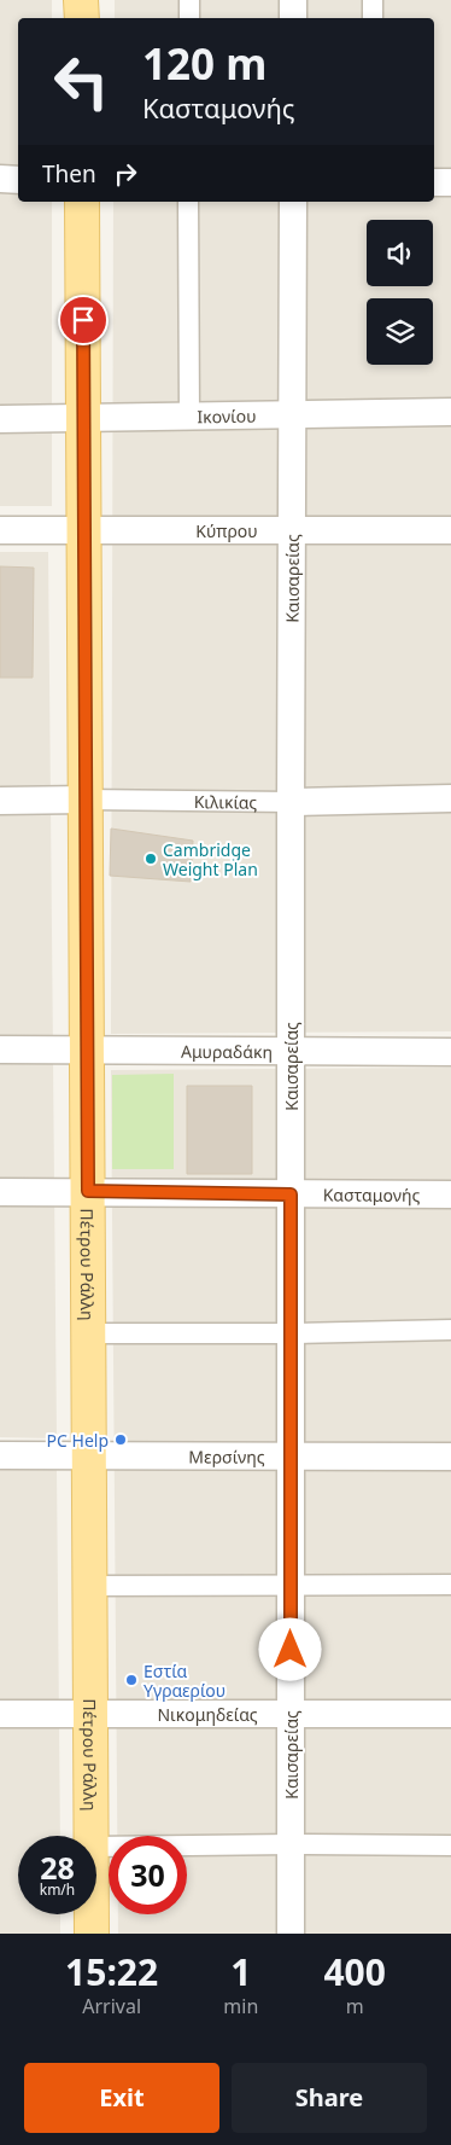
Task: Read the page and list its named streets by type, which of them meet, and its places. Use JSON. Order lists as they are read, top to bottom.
{
  "streets": {
    "main road": ["Πέτρου Ράλλη"],
    "street": [
      "Ικονίου",
      "Κύπρου",
      "Καισαρείας",
      "Κιλικίας",
      "Αμυραδάκη",
      "Κασταμονής",
      "Μερσίνης",
      "Νικομηδείας"
    ]
  },
  "crossings": [
    ["Ικονίου", "Καισαρείας"],
    ["Ικονίου", "Πέτρου Ράλλη"],
    ["Κύπρου", "Καισαρείας"],
    ["Κύπρου", "Πέτρου Ράλλη"],
    ["Καισαρείας", "Κιλικίας"],
    ["Καισαρείας", "Αμυραδάκη"],
    ["Καισαρείας", "Κασταμονής"],
    ["Καισαρείας", "Μερσίνης"],
    ["Καισαρείας", "Νικομηδείας"],
    ["Κιλικίας", "Πέτρου Ράλλη"],
    ["Αμυραδάκη", "Πέτρου Ράλλη"],
    ["Κασταμονής", "Πέτρου Ράλλη"],
    ["Πέτρου Ράλλη", "Μερσίνης"],
    ["Πέτρου Ράλλη", "Νικομηδείας"]
  ],
  "places": ["Cambridge Weight Plan", "PC Help", "Εστία Υγραερίου"],
  "page": {
    "turn": ["120 m", "Κασταμονής"],
    "then": "Then",
    "speed": "28 km/h",
    "limit": "30",
    "eta": [
      "15:22",
      "Arrival",
      "1",
      "min",
      "400",
      "m"
    ],
    "buttons": ["Exit", "Share"]
  }
}
